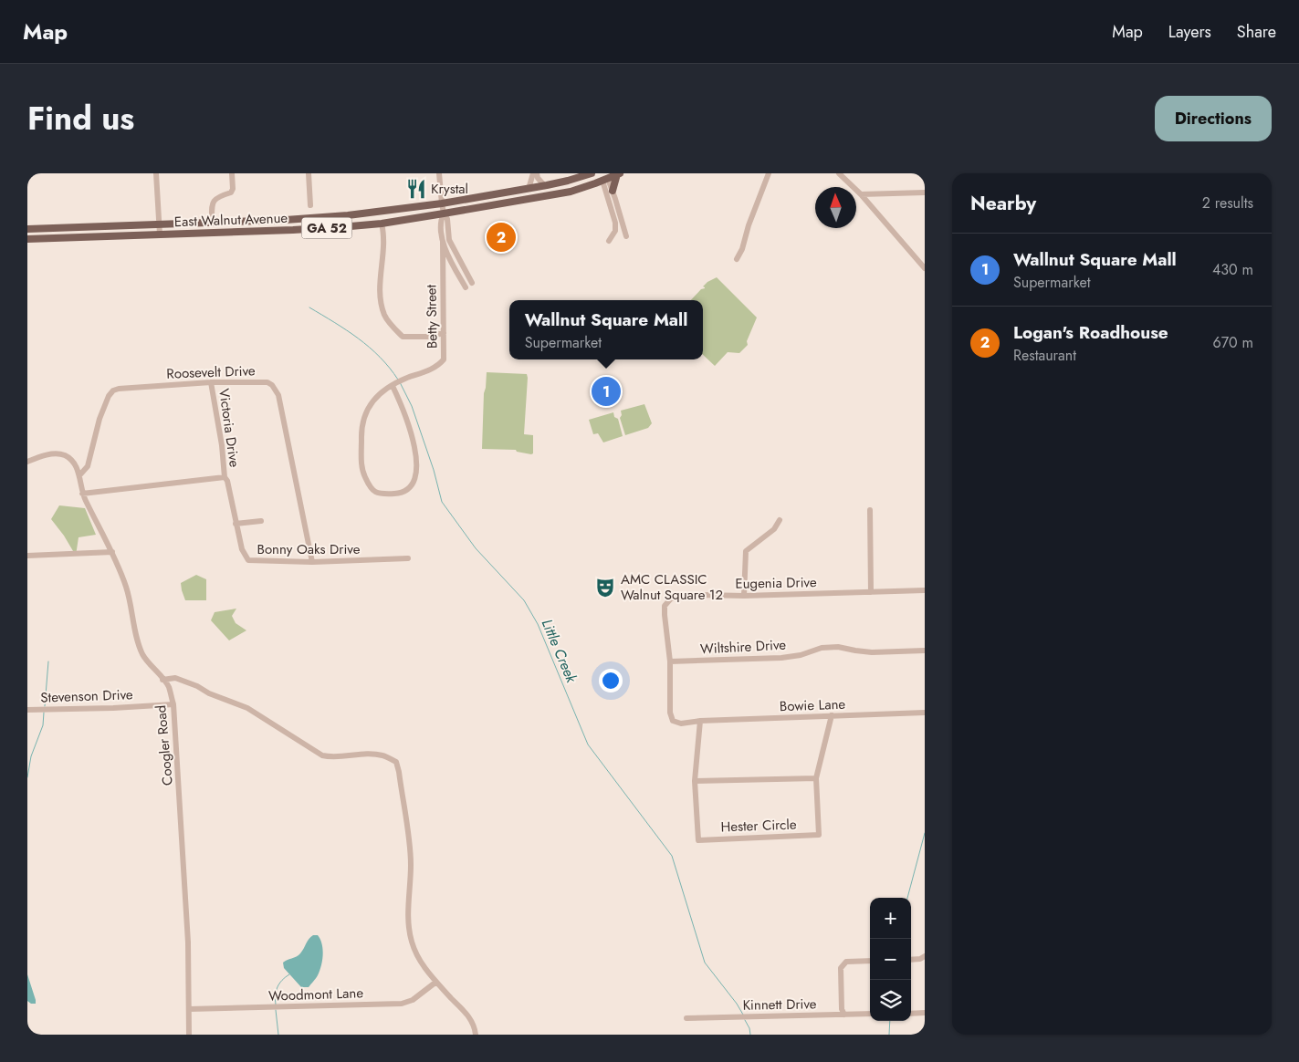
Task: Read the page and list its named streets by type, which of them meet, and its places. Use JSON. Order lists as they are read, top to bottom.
{
  "streets": {
    "main road": ["East Walnut Avenue", "GA 52"],
    "street": [
      "Betty Street",
      "Roosevelt Drive",
      "Victoria Drive",
      "Bonny Oaks Drive",
      "Eugenia Drive",
      "Wiltshire Drive",
      "Stevenson Drive",
      "Bowie Lane",
      "Coogler Road",
      "Hester Circle",
      "Woodmont Lane",
      "Kinnett Drive"
    ]
  },
  "crossings": [
    ["East Walnut Avenue", "Betty Street"],
    ["Roosevelt Drive", "Victoria Drive"],
    ["Roosevelt Drive", "Bonny Oaks Drive"],
    ["Roosevelt Drive", "Coogler Road"],
    ["Victoria Drive", "Bonny Oaks Drive"],
    ["Eugenia Drive", "Wiltshire Drive"],
    ["Eugenia Drive", "Bowie Lane"],
    ["Eugenia Drive", "Hester Circle"],
    ["Stevenson Drive", "Coogler Road"],
    ["Bowie Lane", "Hester Circle"],
    ["Coogler Road", "Woodmont Lane"]
  ],
  "water": ["Little Creek"],
  "places": {
    "restaurant": ["Krystal"],
    "theatre": ["AMC CLASSIC Walnut Square 12"]
  },
  "north": "top",
  "page": {
    "header": "Map",
    "nav": ["Map", "Layers", "Share"],
    "title": "Find us",
    "buttons": "Directions",
    "heading": ["Nearby", "2 results"],
    "pins": ["2", "1"],
    "list": [
      {
        "mark": "1",
        "name": "Wallnut Square Mall",
        "note": "Supermarket",
        "value": "430 m"
      },
      {
        "mark": "2",
        "name": "Logan's Roadhouse",
        "note": "Restaurant",
        "value": "670 m"
      }
    ],
    "popup": ["Wallnut Square Mall", "Supermarket"],
    "map_buttons": ["+", "−"]
  }
}
